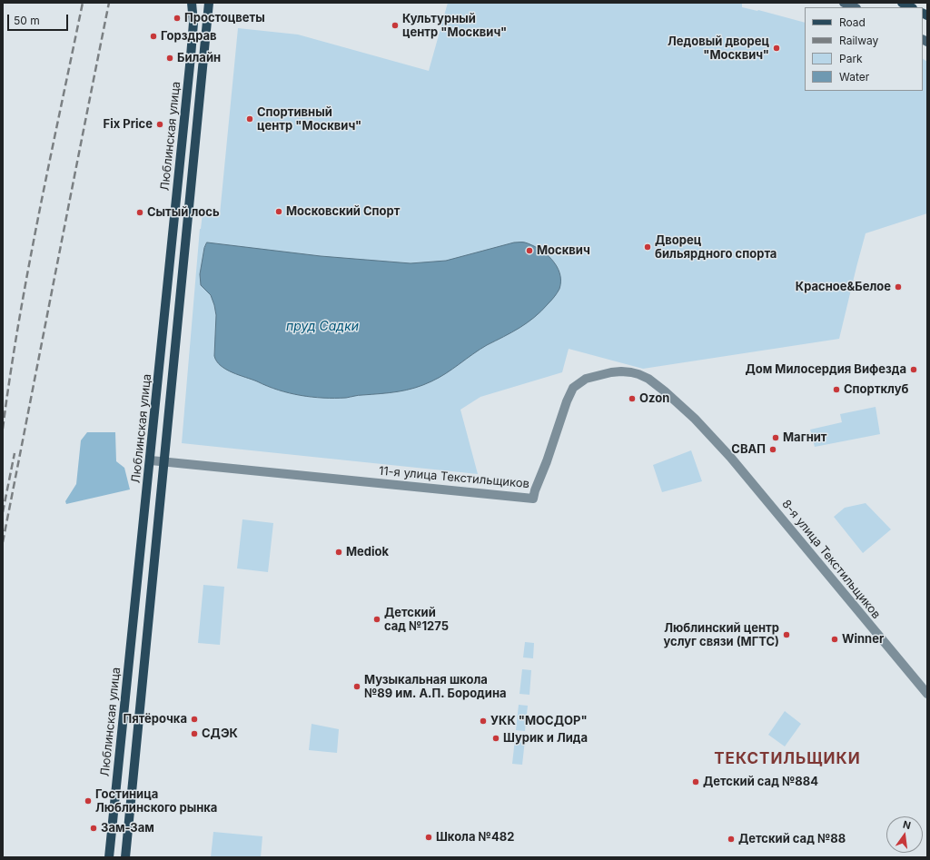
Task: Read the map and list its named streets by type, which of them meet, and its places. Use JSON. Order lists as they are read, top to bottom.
{
  "streets": {
    "main road": ["Люблинская улица"],
    "street": ["11-я улица Текстильщиков", "8-я улица Текстильщиков"]
  },
  "crossings": [
    ["Люблинская улица", "11-я улица Текстильщиков"],
    ["11-я улица Текстильщиков", "8-я улица Текстильщиков"]
  ],
  "districts": ["ТЕКСТИЛЬЩИКИ"],
  "water": ["пруд Садки"],
  "places": [
    "Простоцветы",
    "Культурный центр \"Москвич\"",
    "Горздрав",
    "Ледовый дворец \"Москвич\"",
    "Билайн",
    "Спортивный центр \"Москвич\"",
    "Fix Price",
    "Московский Спорт",
    "Сытый лось",
    "Дворец бильярдного спорта",
    "Москвич",
    "Красное&Белое",
    "Дом Милосердия Вифезда",
    "Спортклуб",
    "Ozon",
    "Магнит",
    "СВАП",
    "Mediok",
    "Детский сад №1275",
    "Люблинский центр услуг связи (МГТС)",
    "Winner",
    "Музыкальная школа №89 им. А.П. Бородина",
    "Пятёрочка",
    "УКК \"МОСДОР\"",
    "СДЭК",
    "Шурик и Лида",
    "Детский сад №884",
    "Гостиница Люблинского рынка",
    "Зам-Зам",
    "Школа №482",
    "Детский сад №88"
  ],
  "legend": [
    "Road",
    "Railway",
    "Park",
    "Water"
  ],
  "scale_bar": "50 m",
  "north": "top"
}
